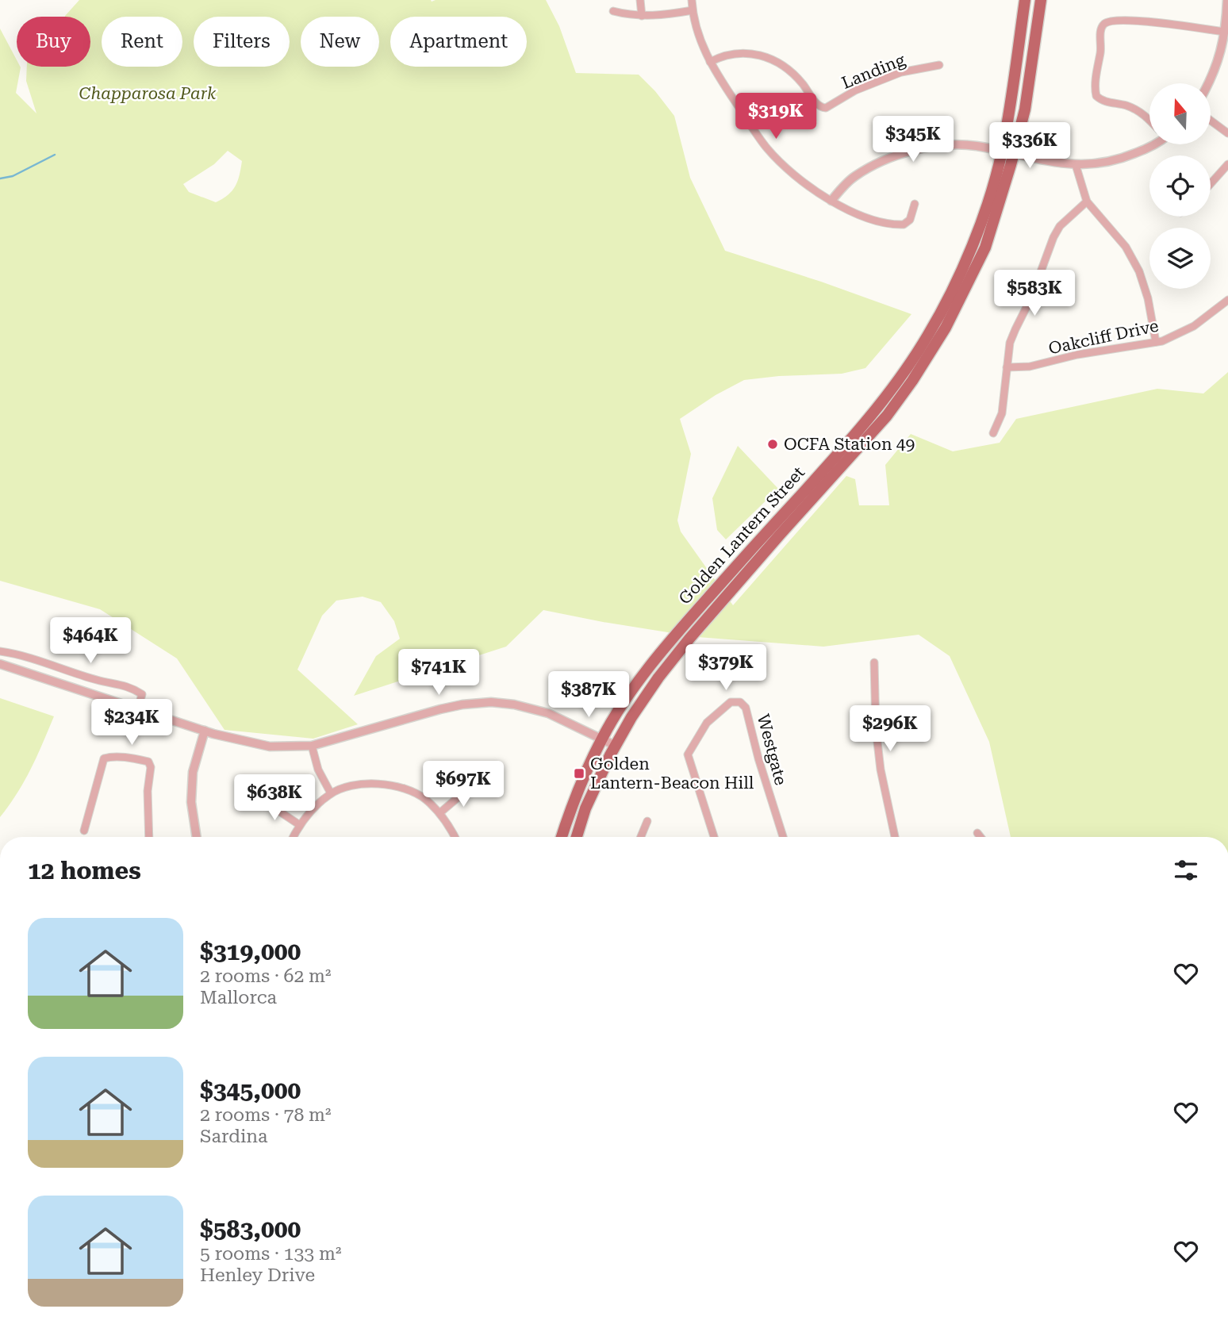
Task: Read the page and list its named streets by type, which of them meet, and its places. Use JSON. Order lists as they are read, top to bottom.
{
  "streets": {
    "main road": ["Golden Lantern Street"],
    "street": ["Landing", "Oakcliff Drive", "Westgate"]
  },
  "parks": ["Chapparosa Park"],
  "places": {
    "other": ["OCFA Station 49"],
    "transit": ["Golden Lantern-Beacon Hill"]
  },
  "north": "top",
  "page": {
    "chip": [
      "Buy",
      "Rent",
      "Filters",
      "New",
      "Apartment"
    ],
    "price": [
      "$319K",
      "$345K",
      "$336K",
      "$583K",
      "$464K",
      "$379K",
      "$741K",
      "$387K",
      "$234K",
      "$296K",
      "$697K",
      "$638K"
    ],
    "heading": "12 homes",
    "list": [
      {
        "name": "$319,000",
        "note": "2 rooms · 62 m² · Mallorca"
      },
      {
        "name": "$345,000",
        "note": "2 rooms · 78 m² · Sardina"
      },
      {
        "name": "$583,000",
        "note": "5 rooms · 133 m² · Henley Drive"
      }
    ]
  }
}
